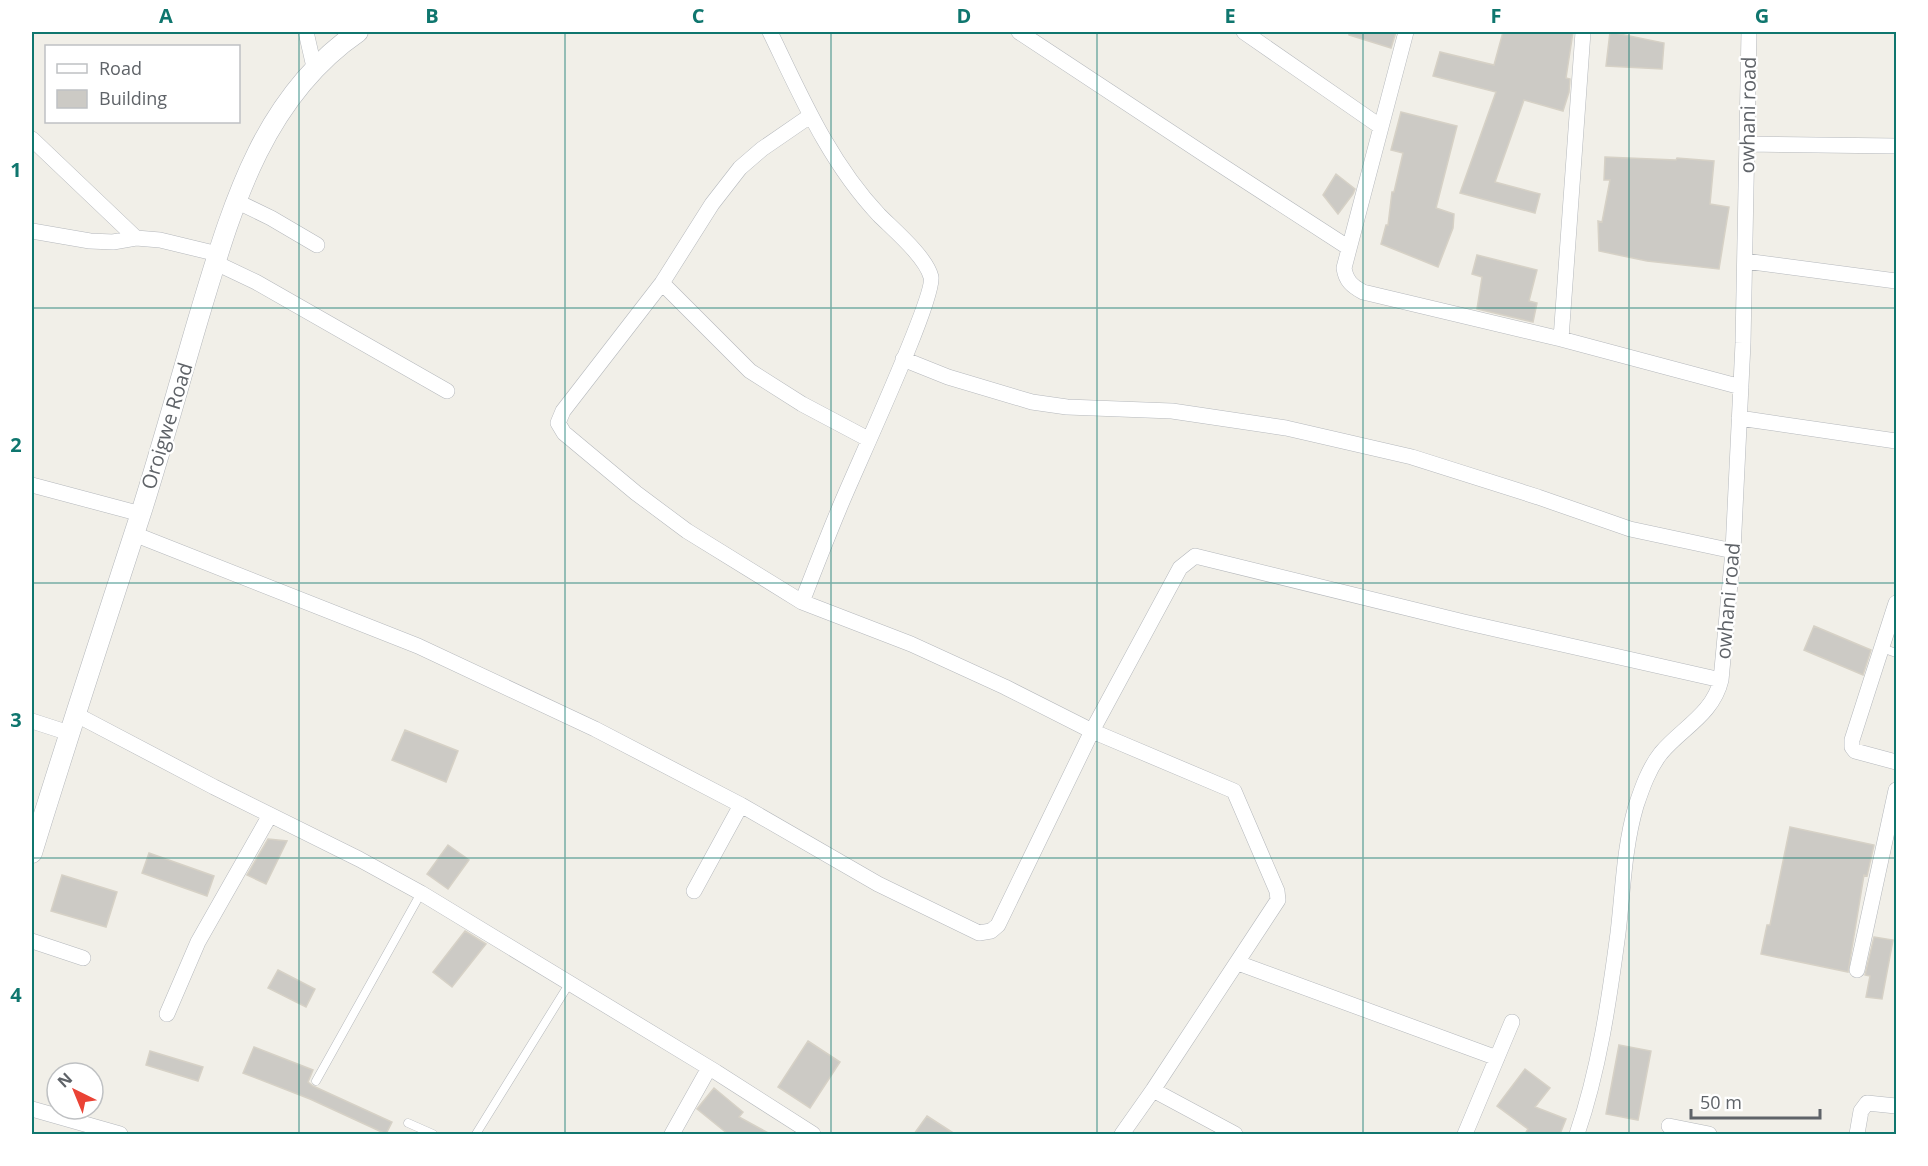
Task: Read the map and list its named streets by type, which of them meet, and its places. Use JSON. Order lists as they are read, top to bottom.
{
  "streets": {
    "street": ["owhani road", "Oroigwe Road"]
  },
  "legend": ["Road", "Building"],
  "scale_bar": "50 m",
  "north": "top left",
  "grid": {
    "columns": [
      "A",
      "B",
      "C",
      "D",
      "E",
      "F",
      "G"
    ],
    "rows": [
      "1",
      "2",
      "3",
      "4"
    ]
  }
}
